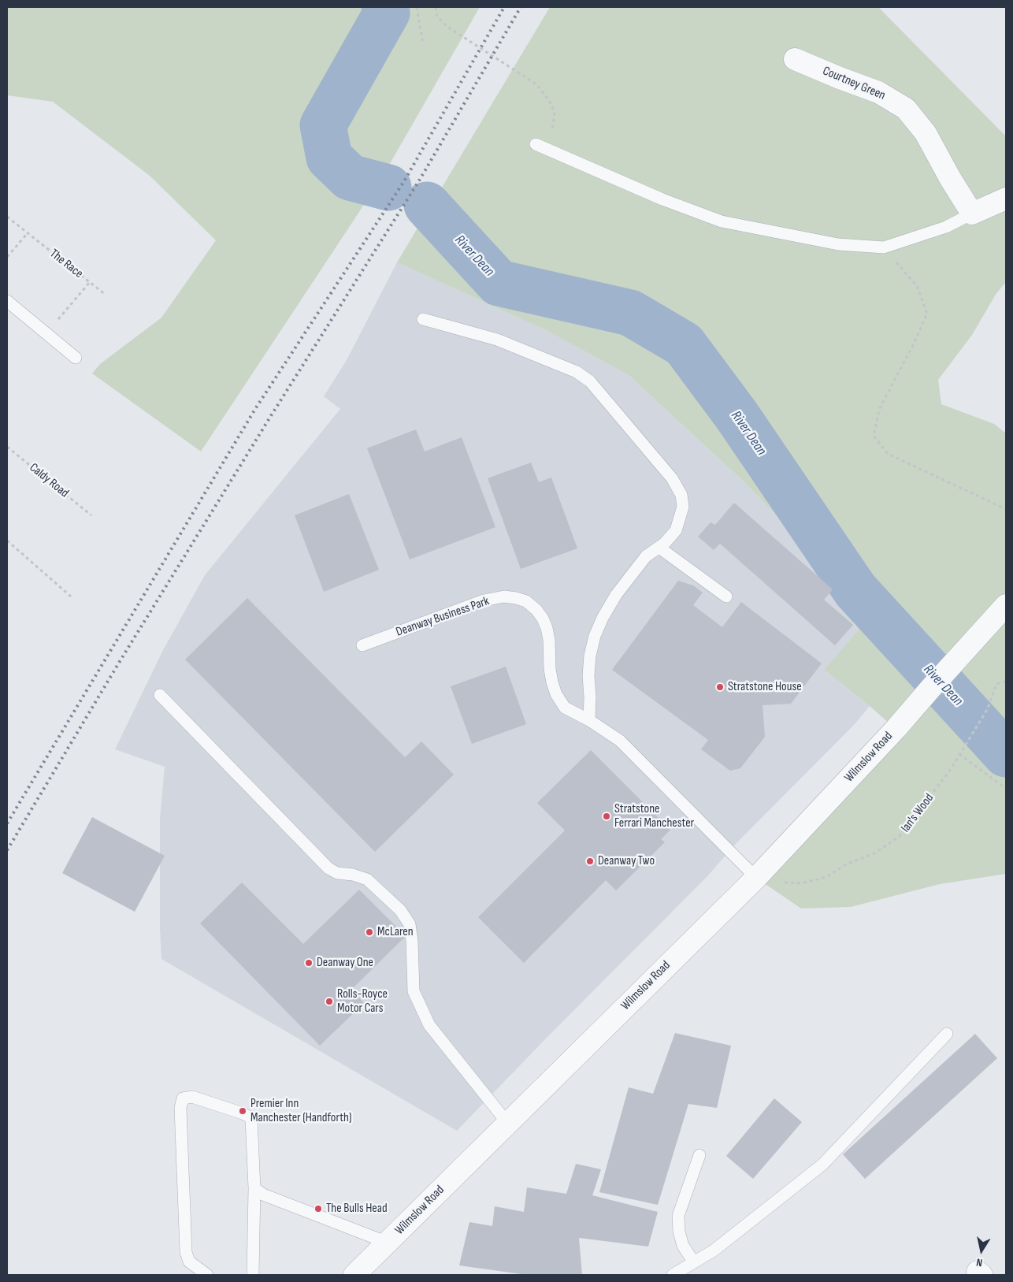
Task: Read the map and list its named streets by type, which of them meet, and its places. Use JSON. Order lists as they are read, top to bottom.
{
  "streets": {
    "street": ["Courtney Green", "Wilmslow Road"],
    "lane": ["Deanway Business Park"],
    "path": ["The Race", "Caldy Road", "Ian's Wood"]
  },
  "crossings": [
    ["Deanway Business Park", "Wilmslow Road"],
    ["Deanway Business Park", "Ian's Wood"],
    ["Wilmslow Road", "Ian's Wood"]
  ],
  "water": ["River Dean"],
  "places": [
    "Stratstone House",
    "Stratstone Ferrari Manchester",
    "Deanway Two",
    "McLaren",
    "Deanway One",
    "Rolls-Royce Motor Cars",
    "Premier Inn Manchester (Handforth)",
    "The Bulls Head"
  ],
  "north": "bottom"
}
